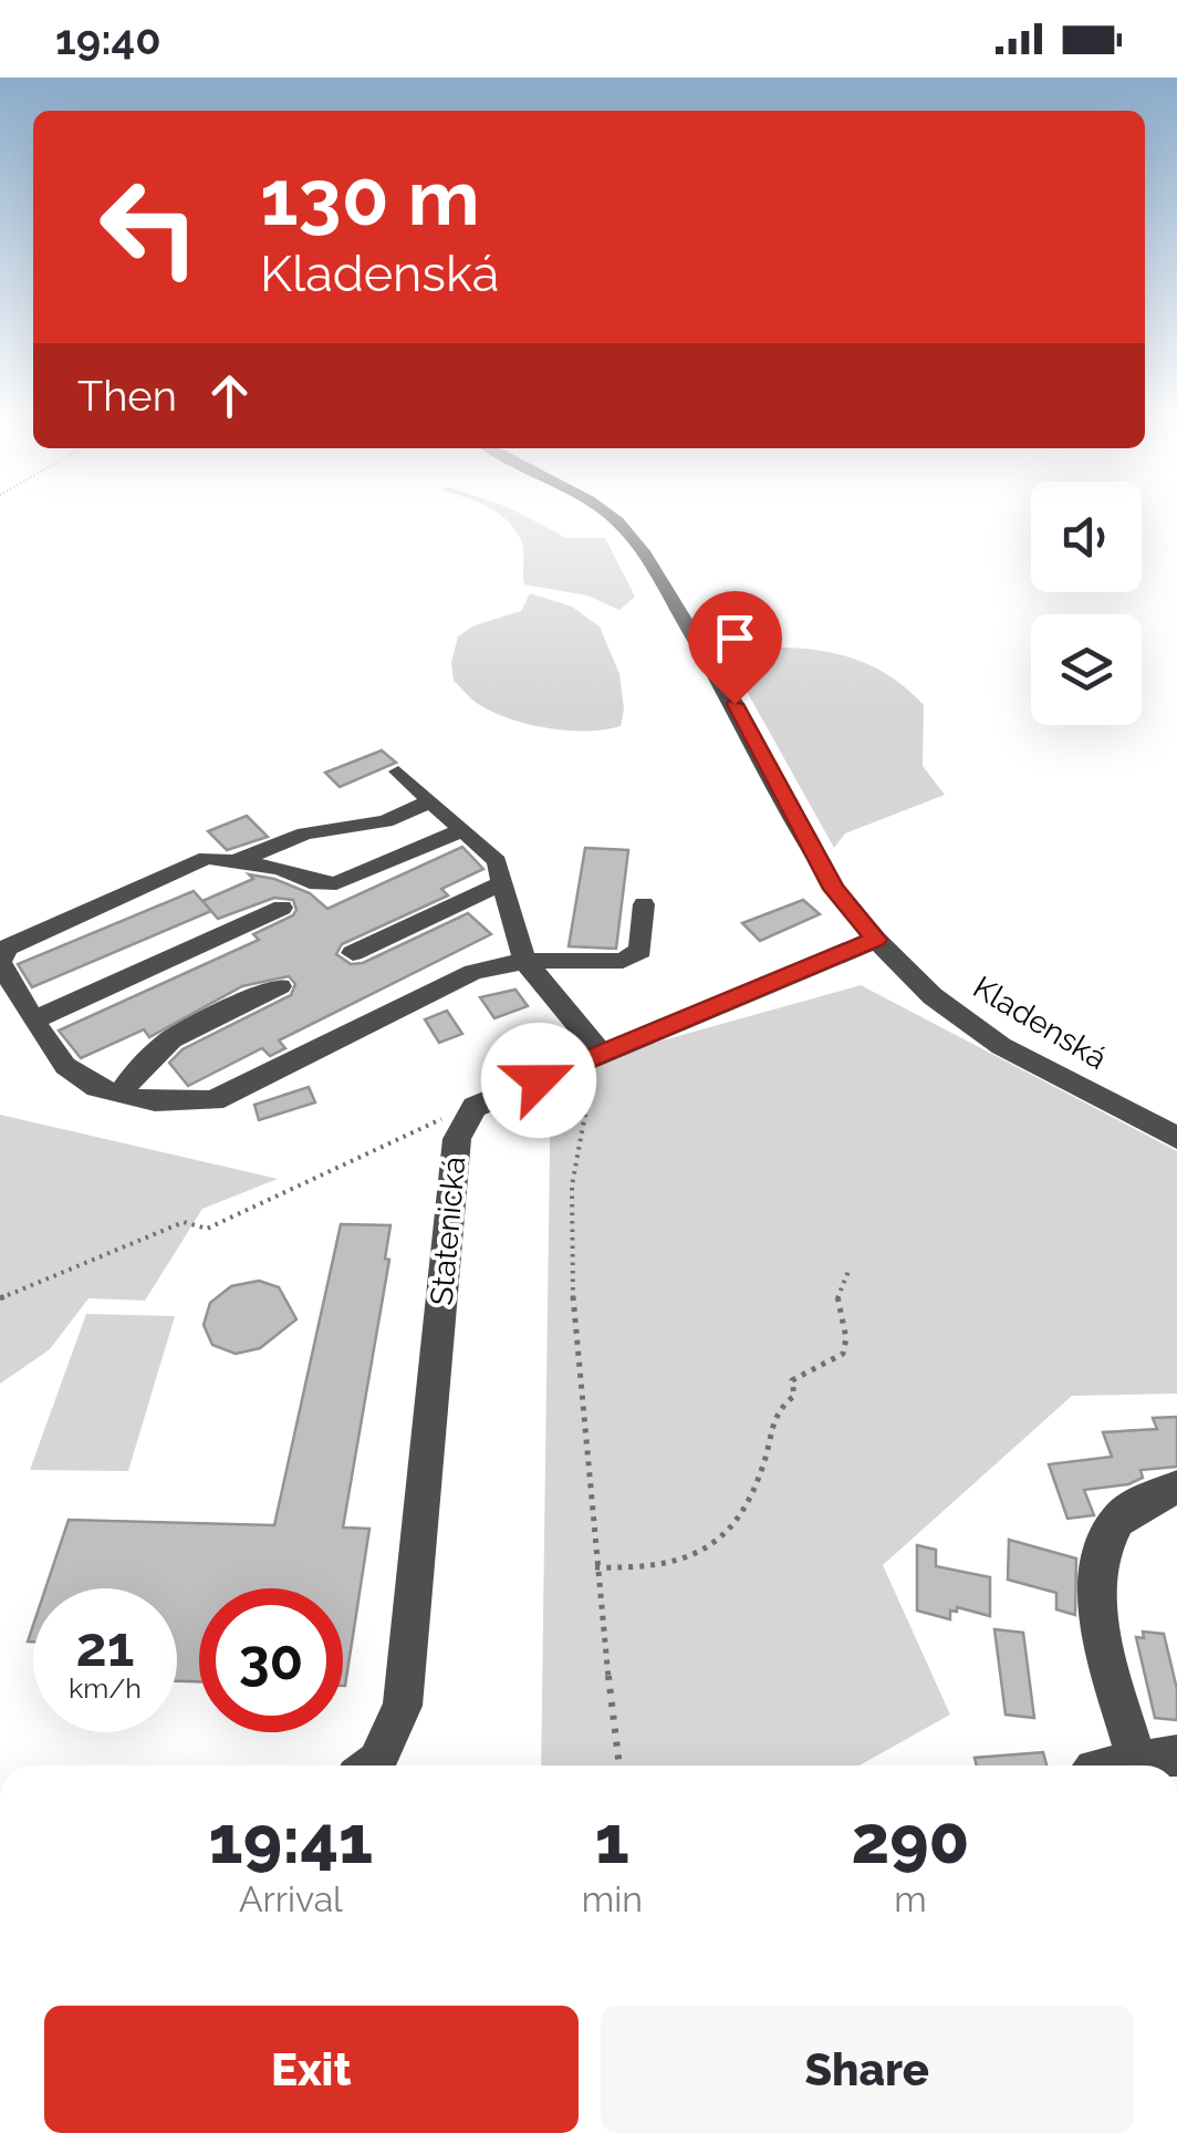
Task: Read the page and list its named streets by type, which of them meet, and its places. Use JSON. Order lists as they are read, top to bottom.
{
  "streets": {
    "street": ["Kladenská", "Statenická"]
  },
  "page": {
    "status": "19:40",
    "turn": ["130 m", "Kladenská"],
    "then": "Then",
    "speed": "21 km/h",
    "limit": "30",
    "eta": [
      "19:41",
      "Arrival",
      "1",
      "min",
      "290",
      "m"
    ],
    "buttons": ["Exit", "Share"]
  }
}
